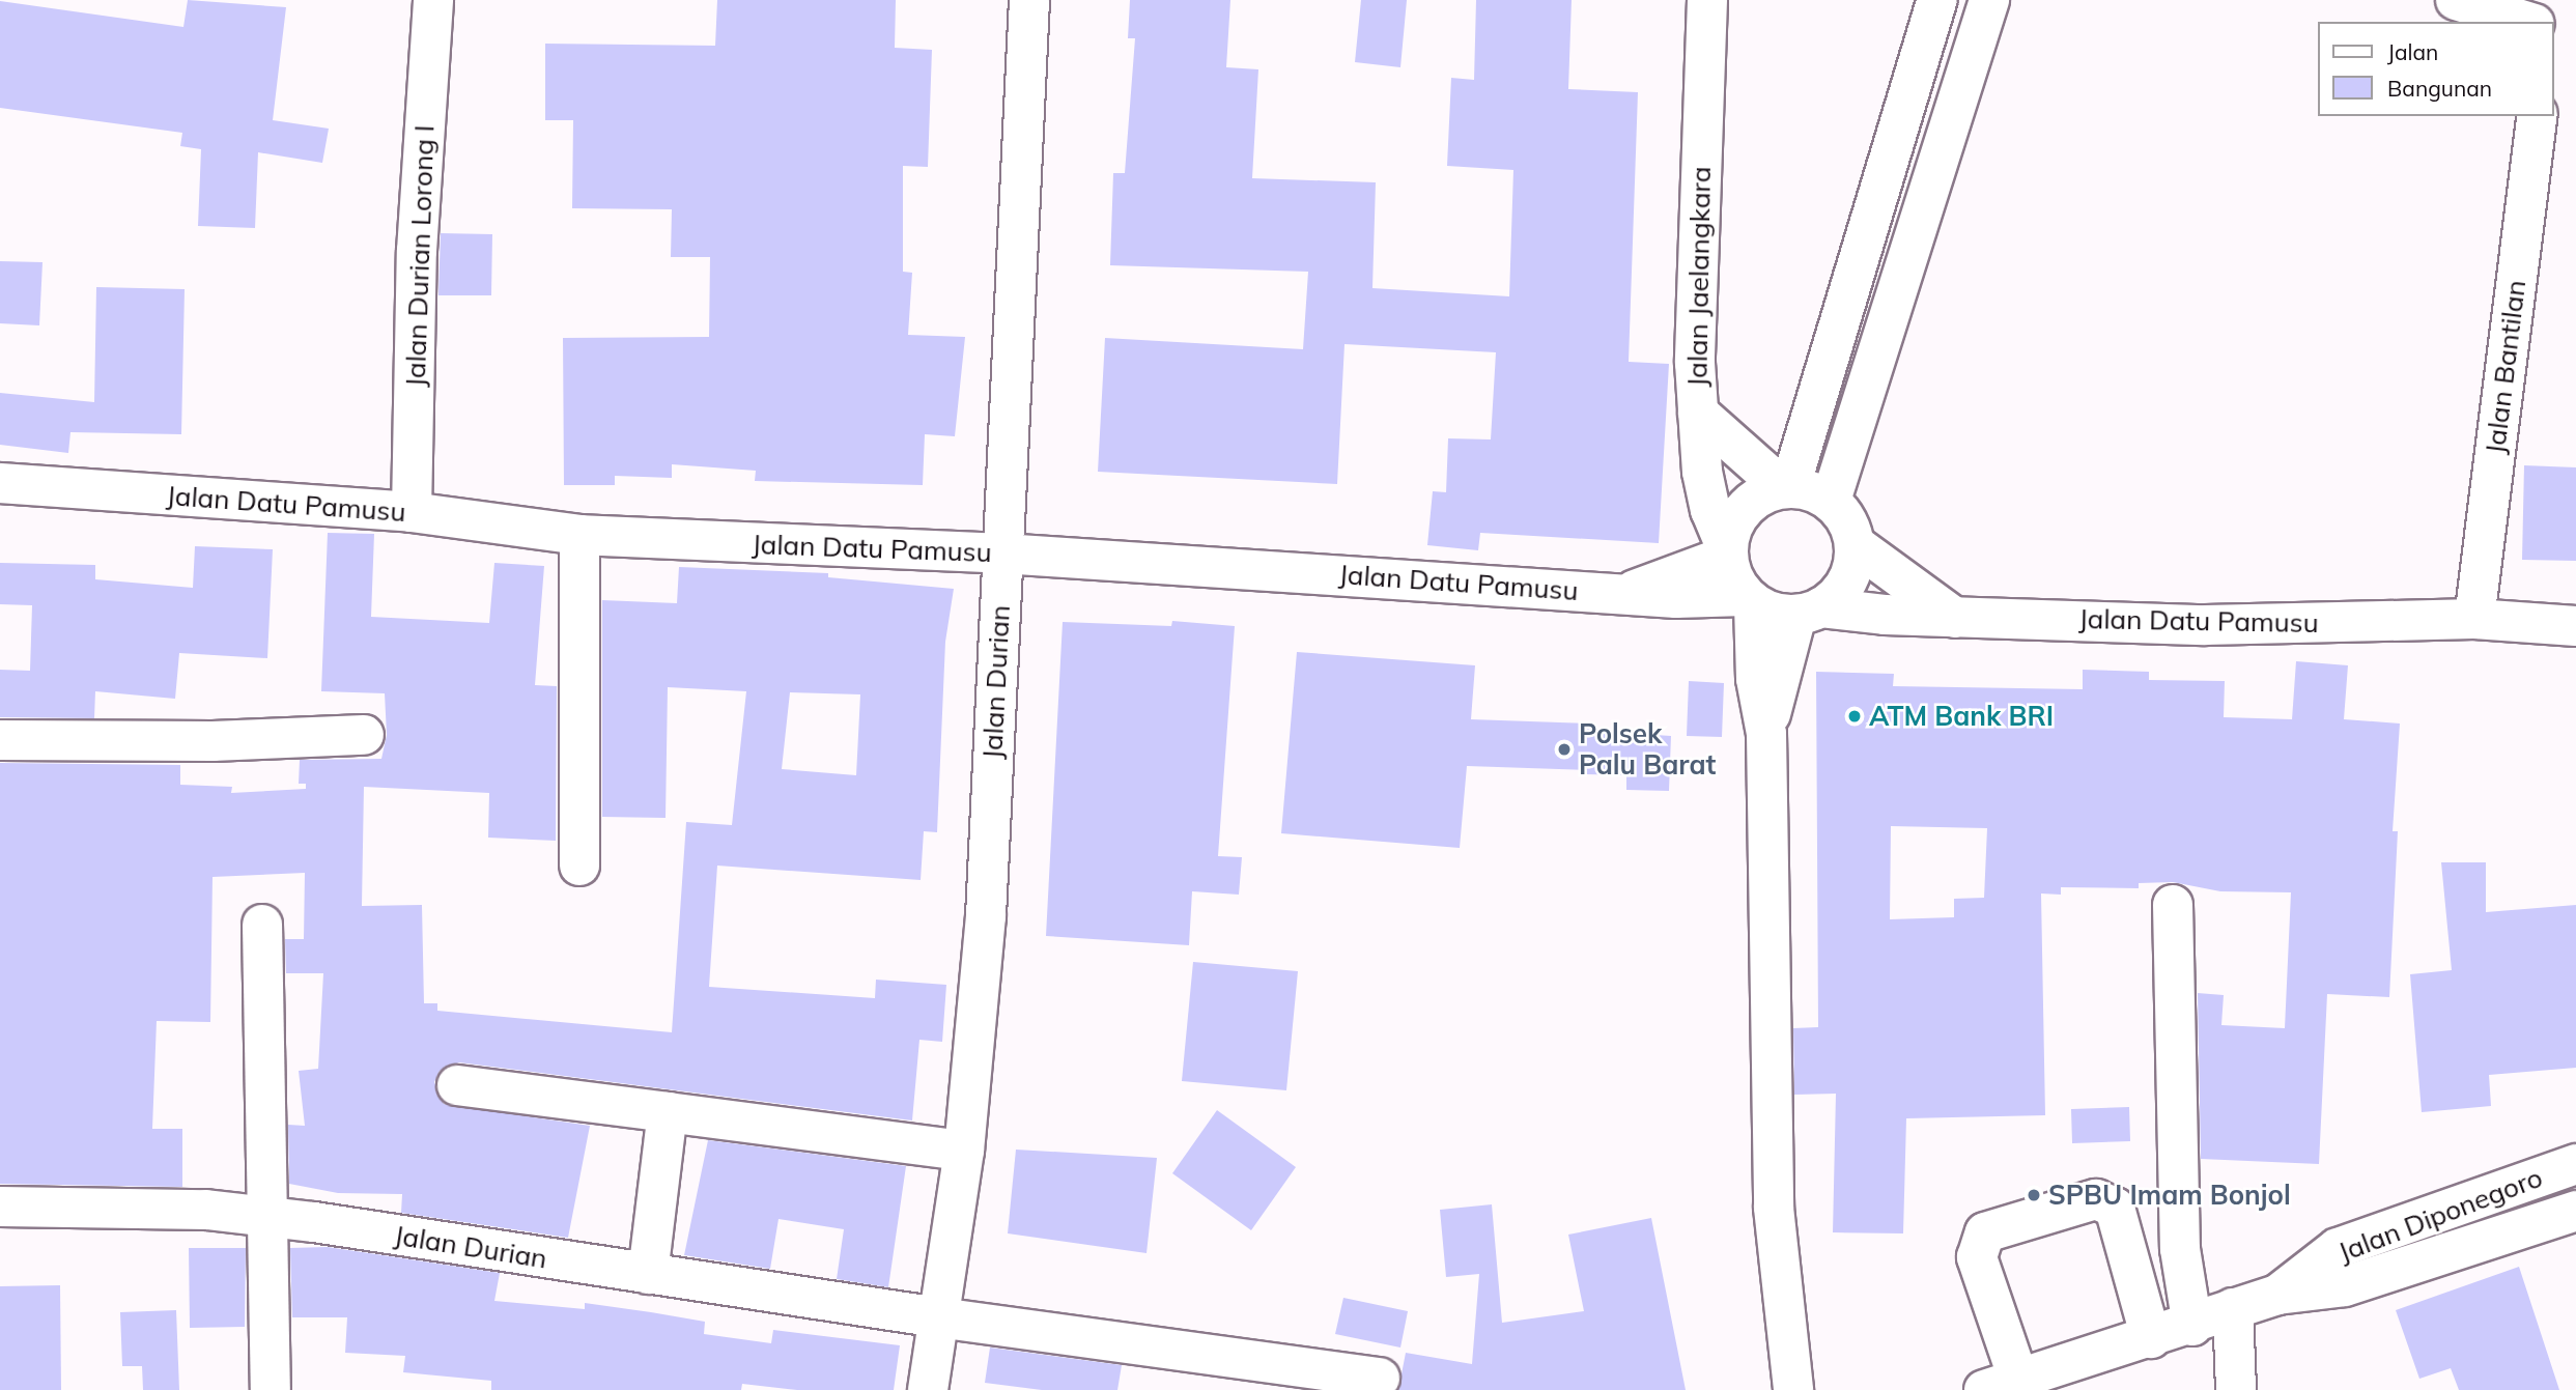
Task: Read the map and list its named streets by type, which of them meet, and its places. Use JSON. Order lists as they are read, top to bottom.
{
  "streets": {
    "main road": [
      "Jalan Durian Lorong I",
      "Jalan Jaelangkara",
      "Jalan Bantilan",
      "Jalan Datu Pamusu",
      "Jalan Durian",
      "Jalan Diponegoro"
    ]
  },
  "crossings": [
    ["Jalan Durian Lorong I", "Jalan Datu Pamusu"],
    ["Jalan Jaelangkara", "Jalan Datu Pamusu"],
    ["Jalan Bantilan", "Jalan Datu Pamusu"],
    ["Jalan Datu Pamusu", "Jalan Durian"]
  ],
  "places": ["ATM Bank BRI", "Polsek Palu Barat", "SPBU Imam Bonjol"],
  "legend": ["Jalan", "Bangunan"]
}
